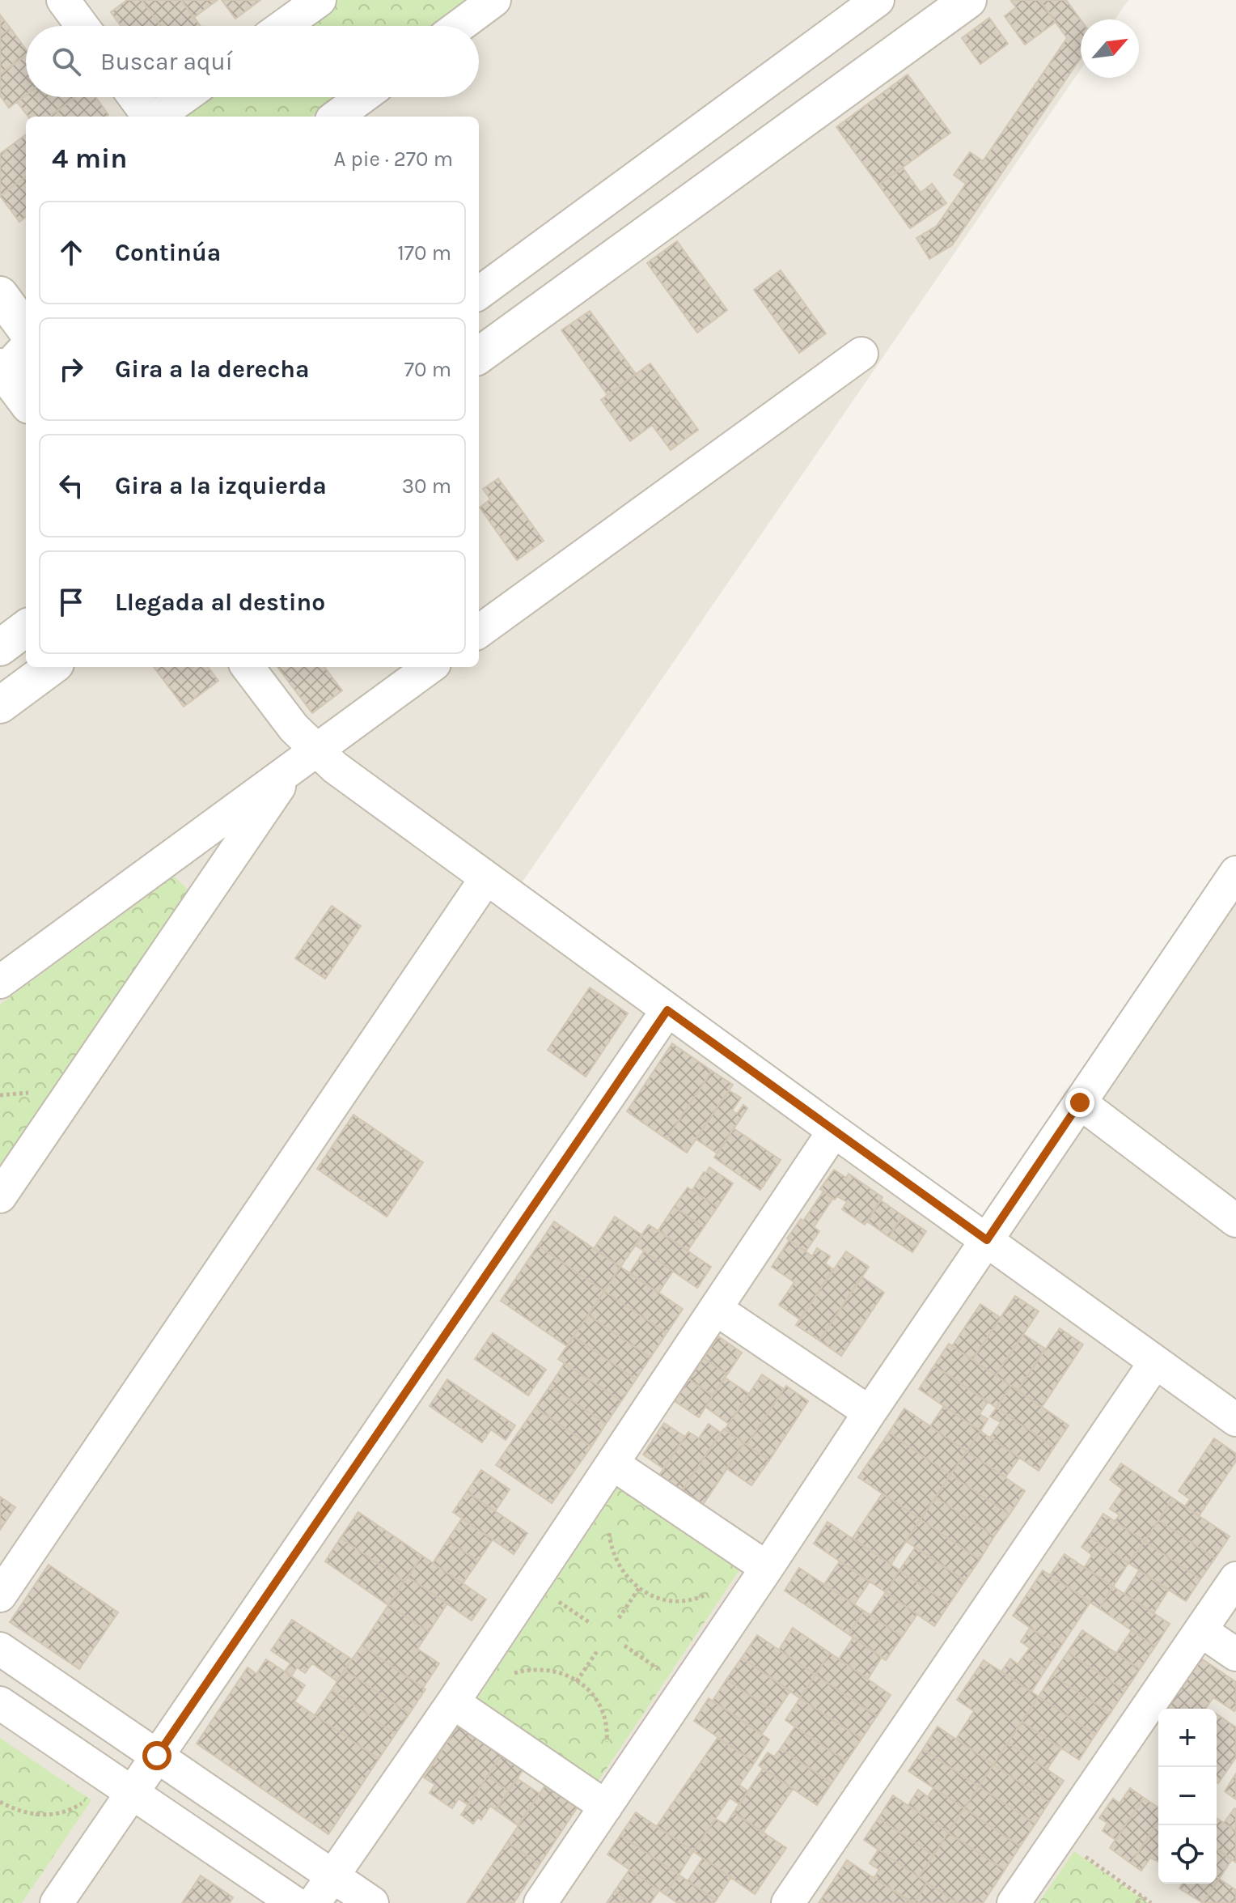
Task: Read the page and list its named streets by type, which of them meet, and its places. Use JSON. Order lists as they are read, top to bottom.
{
  "north": "top right",
  "page": {
    "search": "Buscar aquí",
    "heading": ["4 min", "A pie · 270 m"],
    "list": [
      ["Continúa", "170 m"],
      ["Gira a la derecha", "70 m"],
      ["Gira a la izquierda", "30 m"],
      "Llegada al destino"
    ],
    "map_buttons": ["+", "−"]
  }
}
